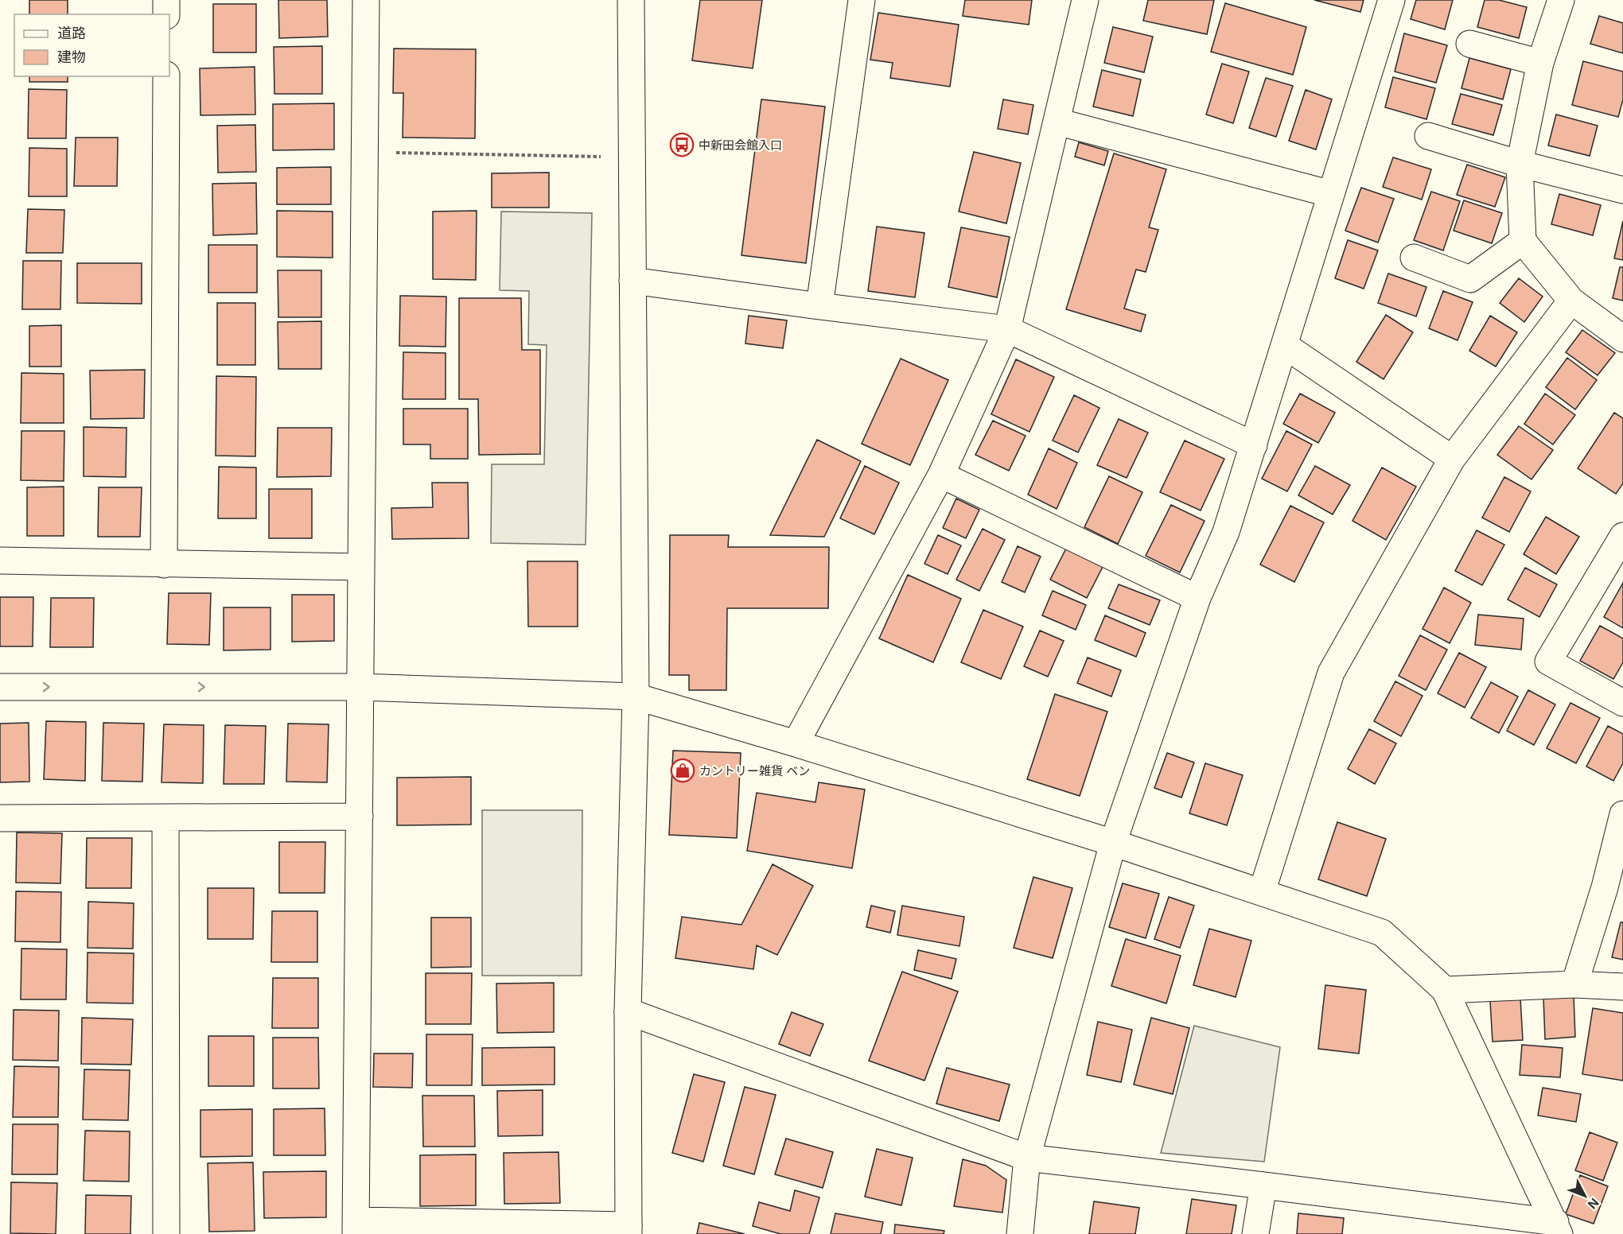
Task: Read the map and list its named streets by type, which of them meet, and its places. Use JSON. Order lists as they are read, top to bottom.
{
  "places": {
    "bus stop": ["中新田会館入口"],
    "shop": ["カントリー雑貨 ベン"]
  },
  "legend": ["道路", "建物"],
  "north": "bottom right"
}
